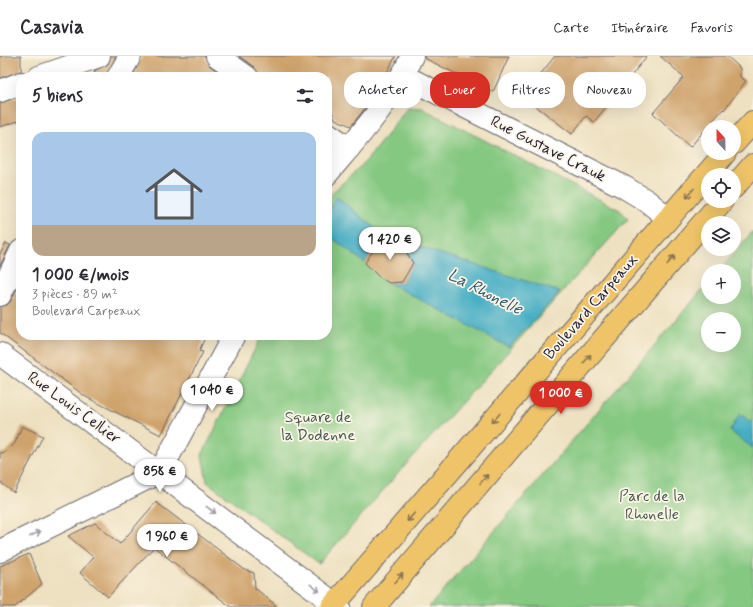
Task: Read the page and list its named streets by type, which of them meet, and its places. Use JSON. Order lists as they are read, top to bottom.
{
  "streets": {
    "main road": ["Boulevard Carpeaux"],
    "street": ["Rue Gustave Crauk", "Rue Louis Cellier"]
  },
  "crossings": [
    ["Rue Gustave Crauk", "Boulevard Carpeaux"],
    ["Boulevard Carpeaux", "Rue Louis Cellier"]
  ],
  "one_way": ["Rue Louis Cellier"],
  "water": ["La Rhonelle"],
  "parks": ["Square de la Dodenne", "Parc de la Rhonelle"],
  "north": "top",
  "page": {
    "header": "Casavia",
    "nav": ["Carte", "Itinéraire", "Favoris"],
    "chip": [
      "Acheter",
      "Louer",
      "Filtres",
      "Nouveau"
    ],
    "heading": "5 biens",
    "map_buttons": ["+", "−"],
    "list": [
      {
        "name": "1 000 €/mois",
        "note": "3 pièces · 89 m² · Boulevard Carpeaux"
      }
    ],
    "price": [
      "1 420 €",
      "1 040 €",
      "1 000 €",
      "858 €",
      "1 960 €"
    ]
  }
}
